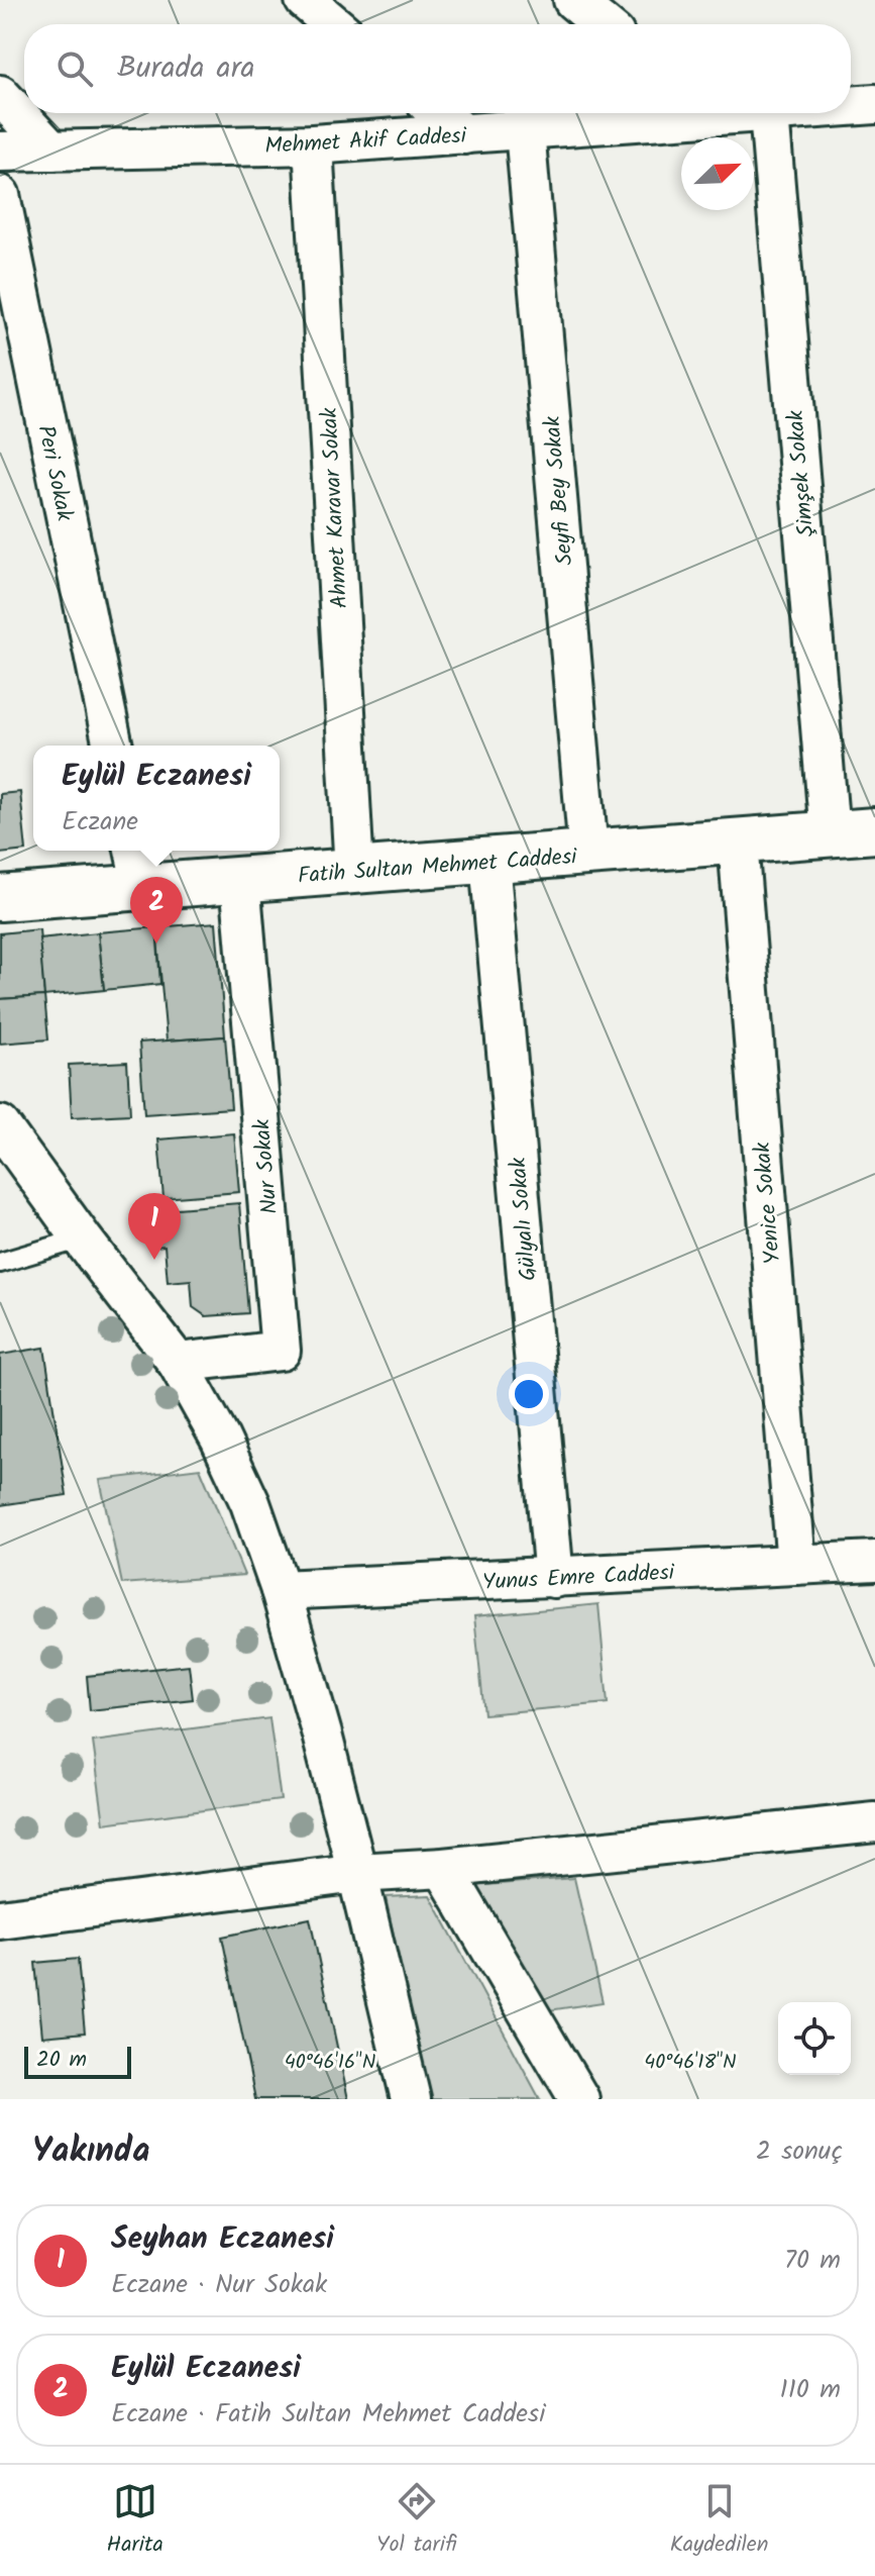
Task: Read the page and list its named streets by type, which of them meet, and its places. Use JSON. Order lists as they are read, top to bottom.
{
  "streets": {
    "street": [
      "Mehmet Akif Caddesi",
      "Peri Sokak",
      "Şimşek Sokak",
      "Seyfi Bey Sokak",
      "Ahmet Karavar Sokak",
      "Fatih Sultan Mehmet Caddesi",
      "Nur Sokak",
      "Yenice Sokak",
      "Gülyalı Sokak",
      "Yunus Emre Caddesi"
    ]
  },
  "crossings": [
    ["Mehmet Akif Caddesi", "Seyfi Bey Sokak"],
    ["Mehmet Akif Caddesi", "Ahmet Karavar Sokak"],
    ["Şimşek Sokak", "Fatih Sultan Mehmet Caddesi"],
    ["Seyfi Bey Sokak", "Fatih Sultan Mehmet Caddesi"],
    ["Ahmet Karavar Sokak", "Fatih Sultan Mehmet Caddesi"],
    ["Fatih Sultan Mehmet Caddesi", "Nur Sokak"],
    ["Fatih Sultan Mehmet Caddesi", "Yenice Sokak"],
    ["Fatih Sultan Mehmet Caddesi", "Gülyalı Sokak"],
    ["Yenice Sokak", "Yunus Emre Caddesi"],
    ["Gülyalı Sokak", "Yunus Emre Caddesi"]
  ],
  "scale_bar": "20 m",
  "north": "top right",
  "page": {
    "search": "Burada ara",
    "popup": ["Eylül Eczanesi", "Eczane"],
    "pins": ["2", "1"],
    "scale": "20 m",
    "heading": ["Yakında", "2 sonuç"],
    "list": [
      {
        "mark": "1",
        "name": "Seyhan Eczanesi",
        "note": "Eczane · Nur Sokak",
        "value": "70 m"
      },
      {
        "mark": "2",
        "name": "Eylül Eczanesi",
        "note": "Eczane · Fatih Sultan Mehmet Caddesi",
        "value": "110 m"
      }
    ],
    "nav": ["Harita", "Yol tarifi", "Kaydedilen"]
  },
  "coordinates": ["40°46'16\"N", "40°46'18\"N"]
}
